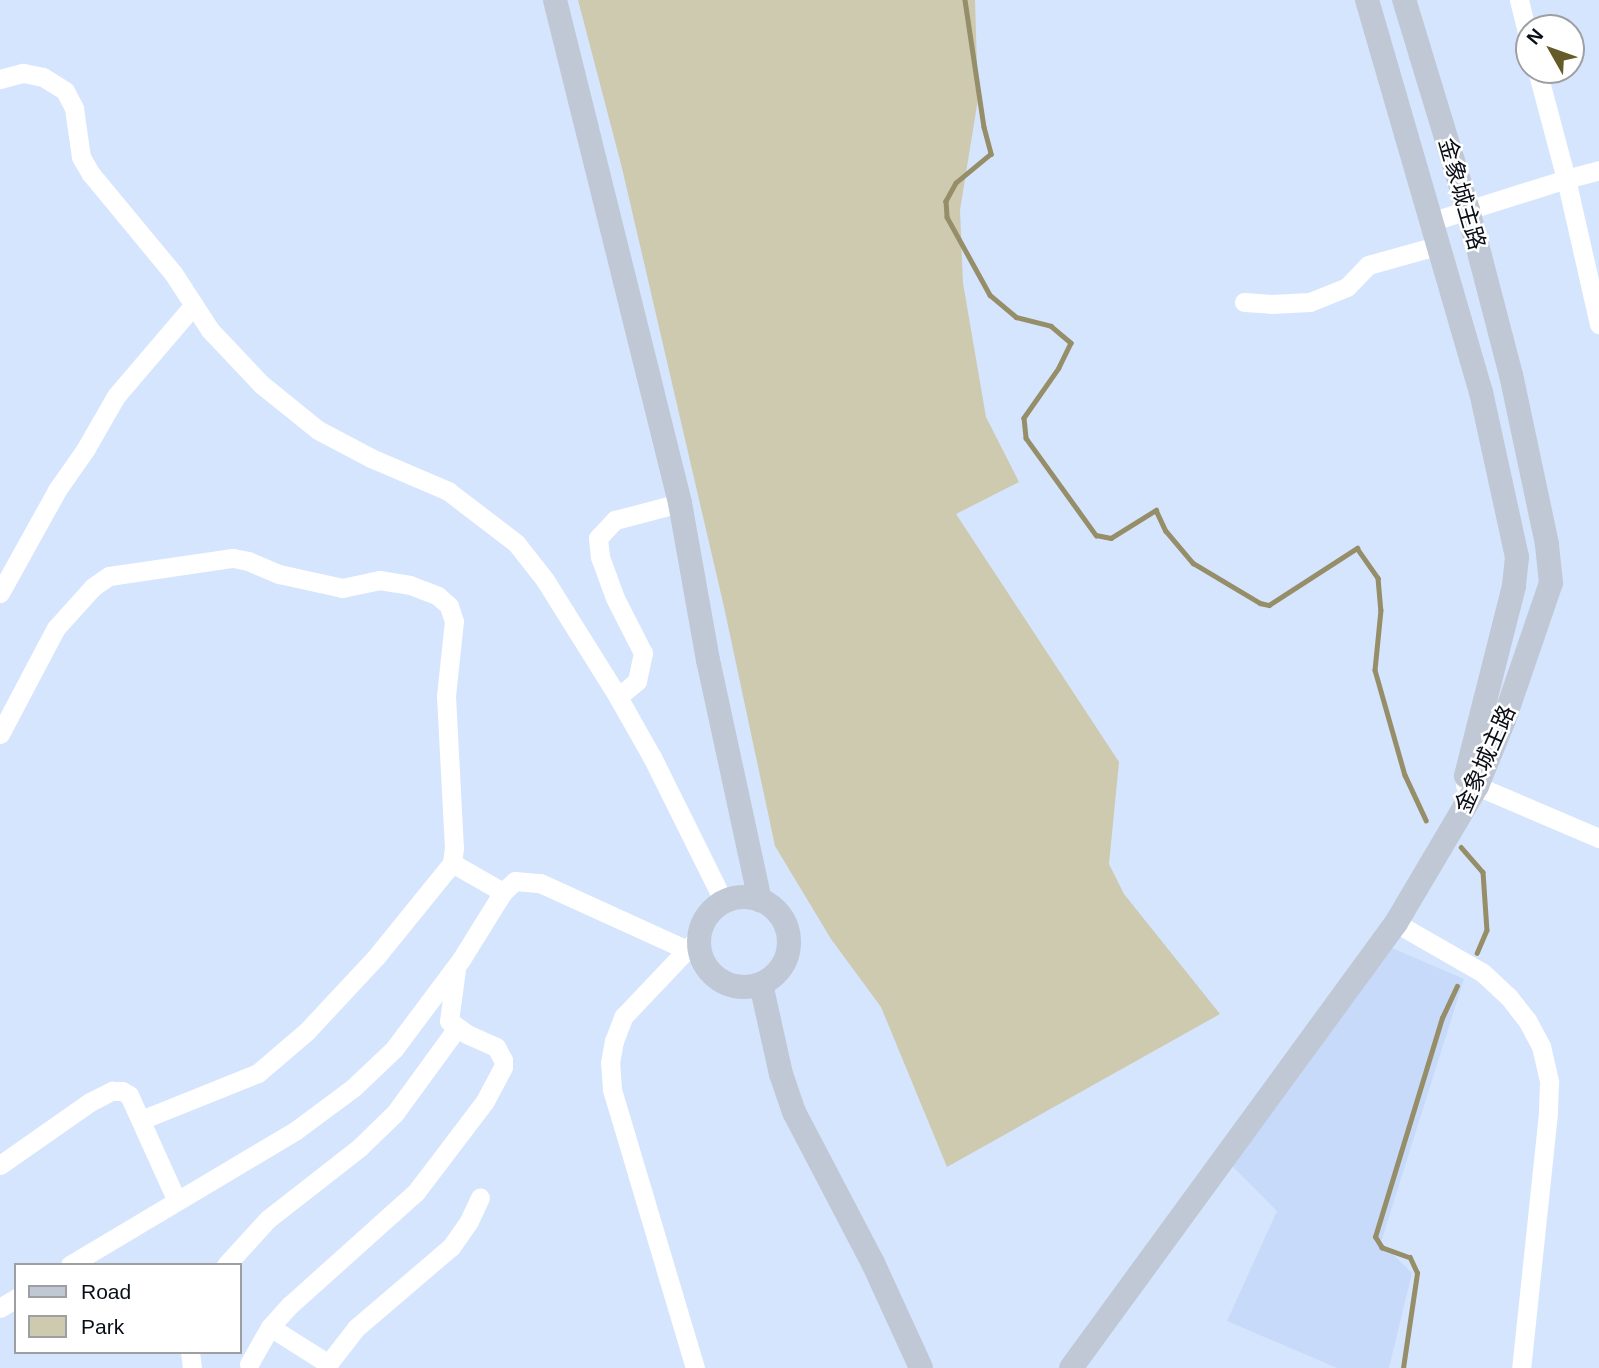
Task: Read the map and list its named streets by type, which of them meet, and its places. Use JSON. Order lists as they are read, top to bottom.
{
  "streets": {
    "main road": ["金象城主路"]
  },
  "legend": ["Road", "Park"],
  "north": "top left"
}
